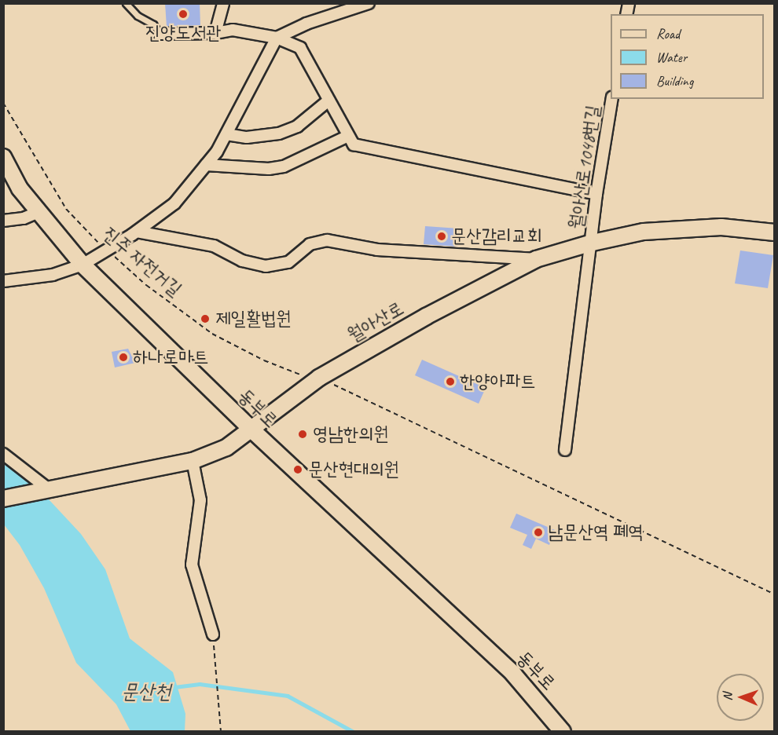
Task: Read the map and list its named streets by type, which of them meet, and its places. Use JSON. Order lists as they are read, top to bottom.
{
  "streets": {
    "main road": ["월아산로", "동부로"],
    "street": ["월아산로1048번길"],
    "path": ["진주 자전거길"]
  },
  "crossings": [
    ["월아산로1048번길", "월아산로"],
    ["진주 자전거길", "월아산로"],
    ["월아산로", "동부로"]
  ],
  "water": ["문산천"],
  "places": [
    "진양도서관",
    "문산감리교회",
    "제일활법원",
    "하나로마트",
    "한양아파트",
    "영남한의원",
    "문산현대의원",
    "남문산역 폐역"
  ],
  "legend": ["Road", "Water", "Building"],
  "north": "left"
}
